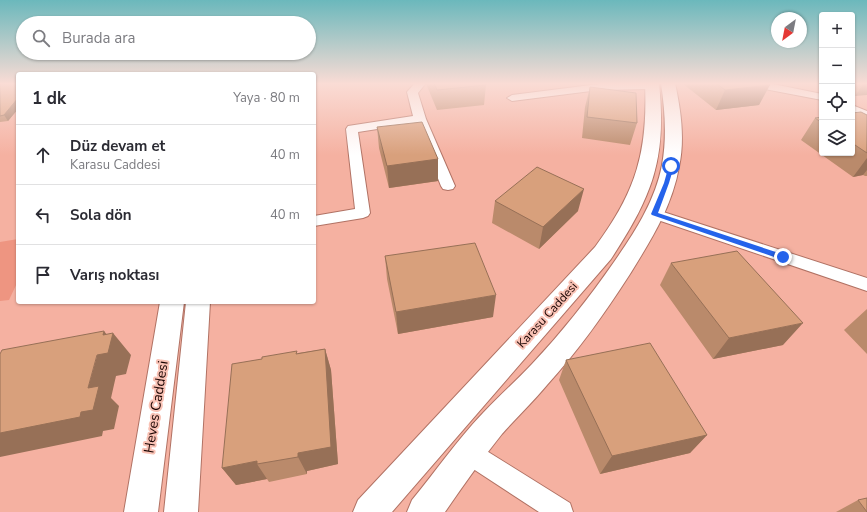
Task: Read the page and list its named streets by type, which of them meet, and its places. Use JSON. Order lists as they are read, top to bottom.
{
  "streets": {
    "street": ["Karasu Caddesi", "Heves Caddesi"]
  },
  "north": "bottom left",
  "page": {
    "map_buttons": ["+", "−"],
    "search": "Burada ara",
    "heading": ["1 dk", "Yaya · 80 m"],
    "list": [
      ["Düz devam et", "Karasu Caddesi", "40 m"],
      ["Sola dön", "40 m"],
      "Varış noktası"
    ]
  }
}
